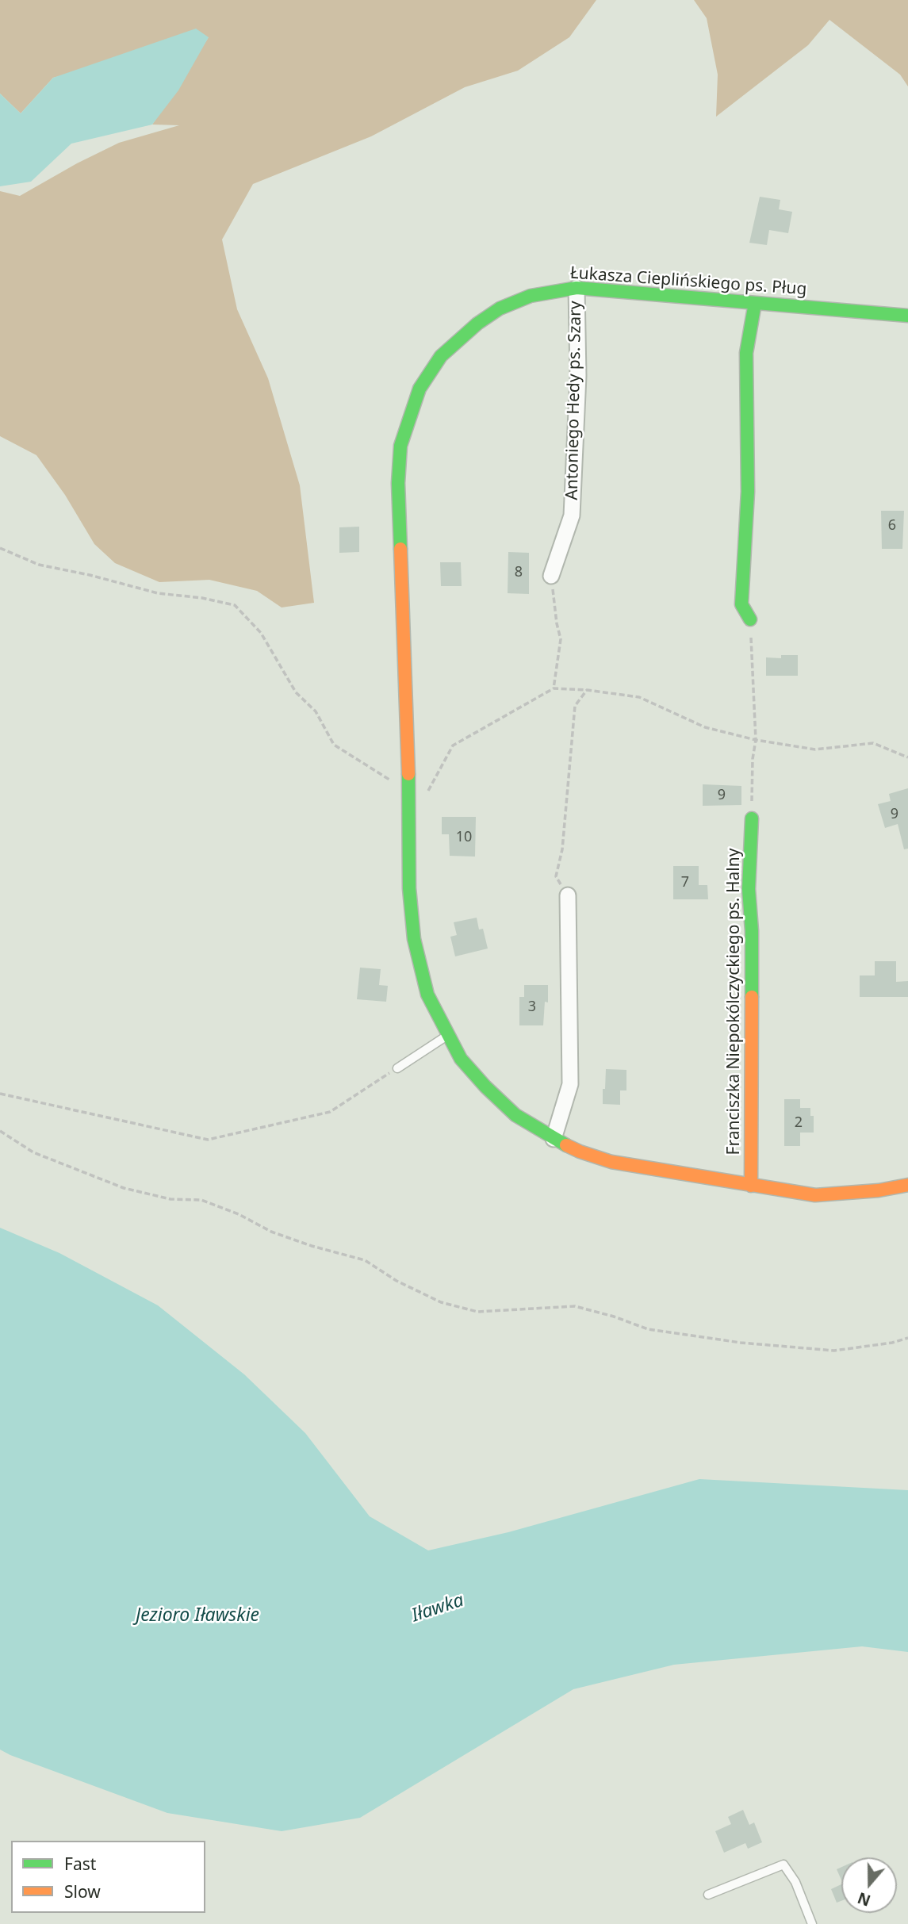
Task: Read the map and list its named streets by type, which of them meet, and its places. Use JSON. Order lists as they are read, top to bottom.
{
  "streets": {
    "street": ["Łukasza Cieplińskiego ps. Pług", "Antoniego Hedy ps. Szary", "Franciszka Niepokólczyckiego ps. Halny"]
  },
  "crossings": [
    ["Łukasza Cieplińskiego ps. Pług", "Antoniego Hedy ps. Szary"],
    ["Łukasza Cieplińskiego ps. Pług", "Franciszka Niepokólczyckiego ps. Halny"]
  ],
  "water": ["Iławka", "Jezioro Iławskie"],
  "house_numbers": [
    "6",
    "8",
    "9",
    "9",
    "10",
    "7",
    "3",
    "2"
  ],
  "legend": ["Fast", "Slow"],
  "north": "bottom"
}
